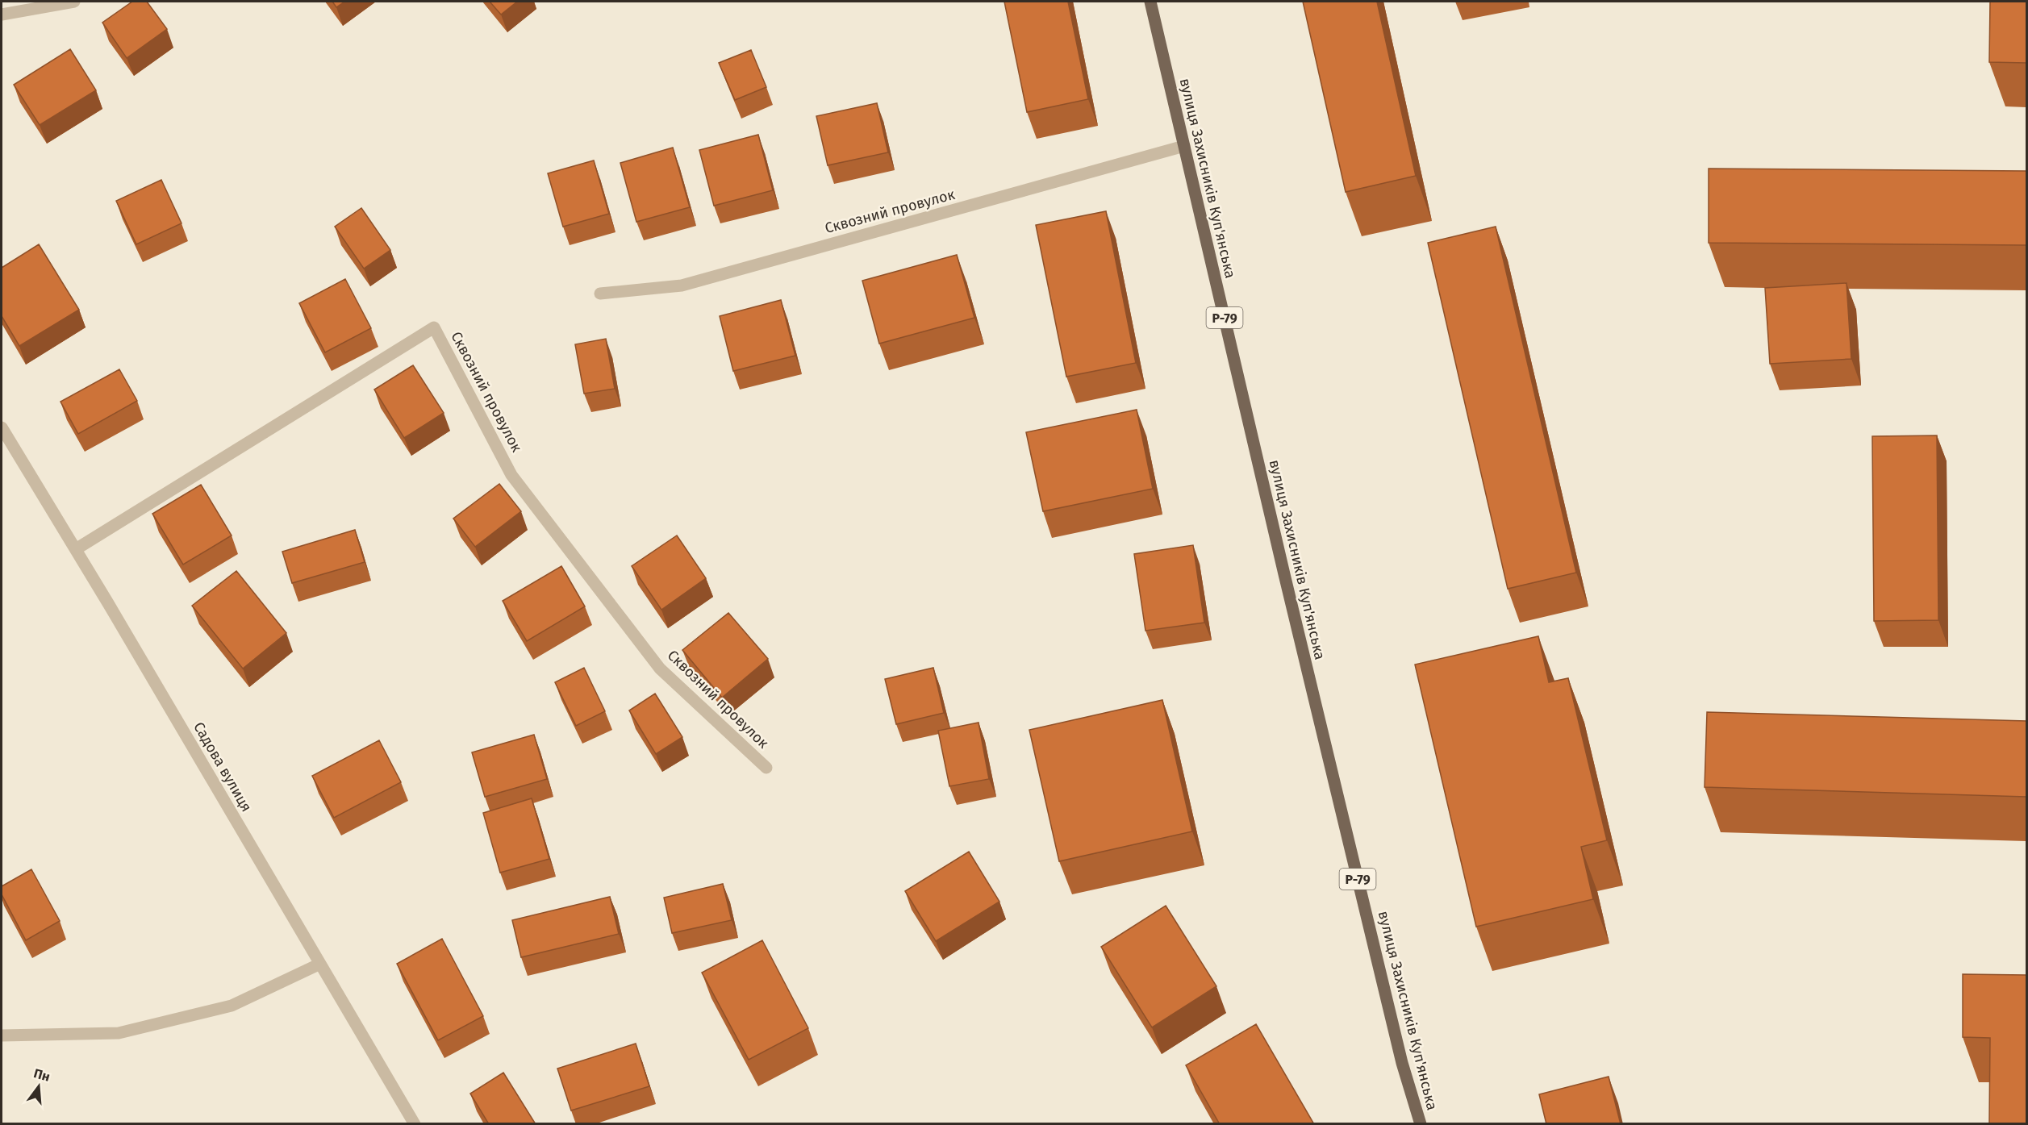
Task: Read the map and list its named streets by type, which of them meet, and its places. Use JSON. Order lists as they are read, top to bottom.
{
  "streets": {
    "main road": ["вулиця Захисників Куп'янська", "Р-79"],
    "street": ["Сквозний провулок", "Садова вулиця"]
  },
  "crossings": [
    ["вулиця Захисників Куп'янська", "Сквозний провулок"],
    ["Сквозний провулок", "Садова вулиця"]
  ],
  "north": "top"
}
